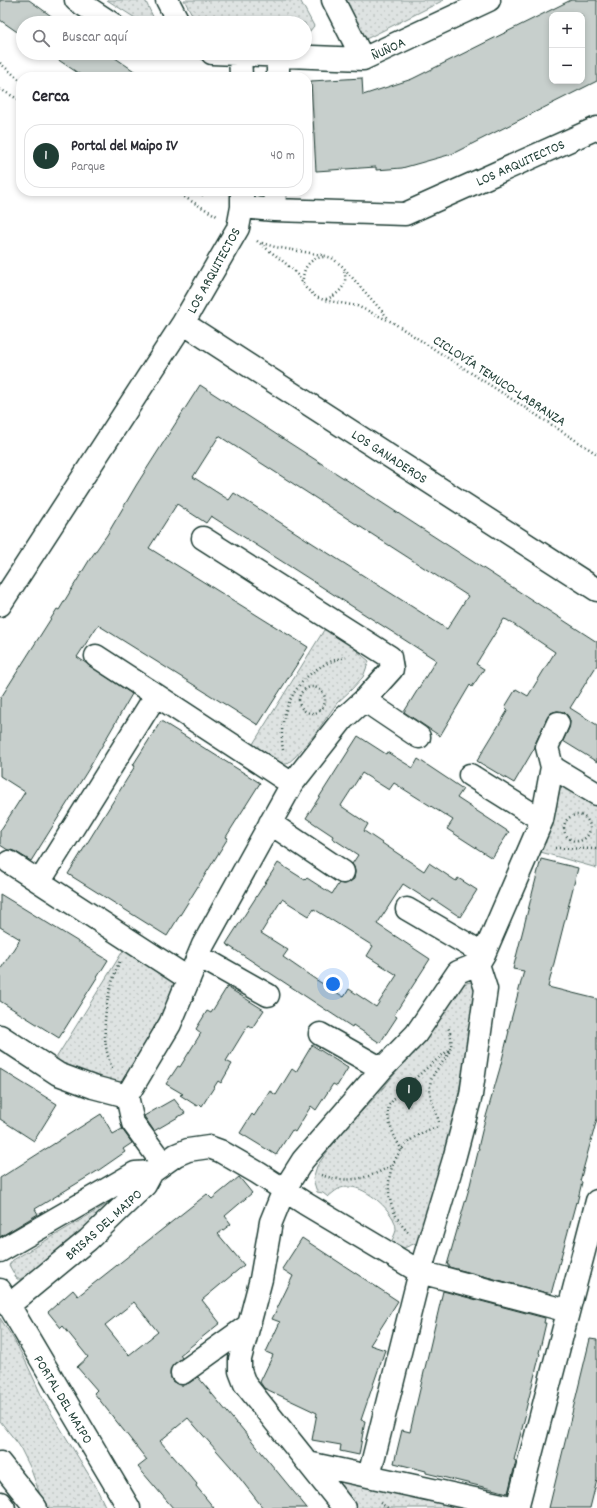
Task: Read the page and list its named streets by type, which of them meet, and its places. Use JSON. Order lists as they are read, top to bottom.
{
  "streets": {
    "street": [
      "ÑUÑOA",
      "LOS ARQUITECTOS",
      "LOS GANADEROS",
      "BRISAS DEL MAIPO",
      "PORTAL DEL MAIPO"
    ],
    "path": ["CICLOVÍA TEMUCO-LABRANZA"]
  },
  "crossings": [
    ["LOS ARQUITECTOS", "LOS GANADEROS"],
    ["BRISAS DEL MAIPO", "PORTAL DEL MAIPO"]
  ],
  "page": {
    "map_buttons": ["+", "−"],
    "search": "Buscar aquí",
    "heading": "Cerca",
    "list": [
      {
        "mark": "1",
        "name": "Portal del Maipo IV",
        "note": "Parque",
        "value": "40 m"
      }
    ],
    "pins": "1"
  }
}
